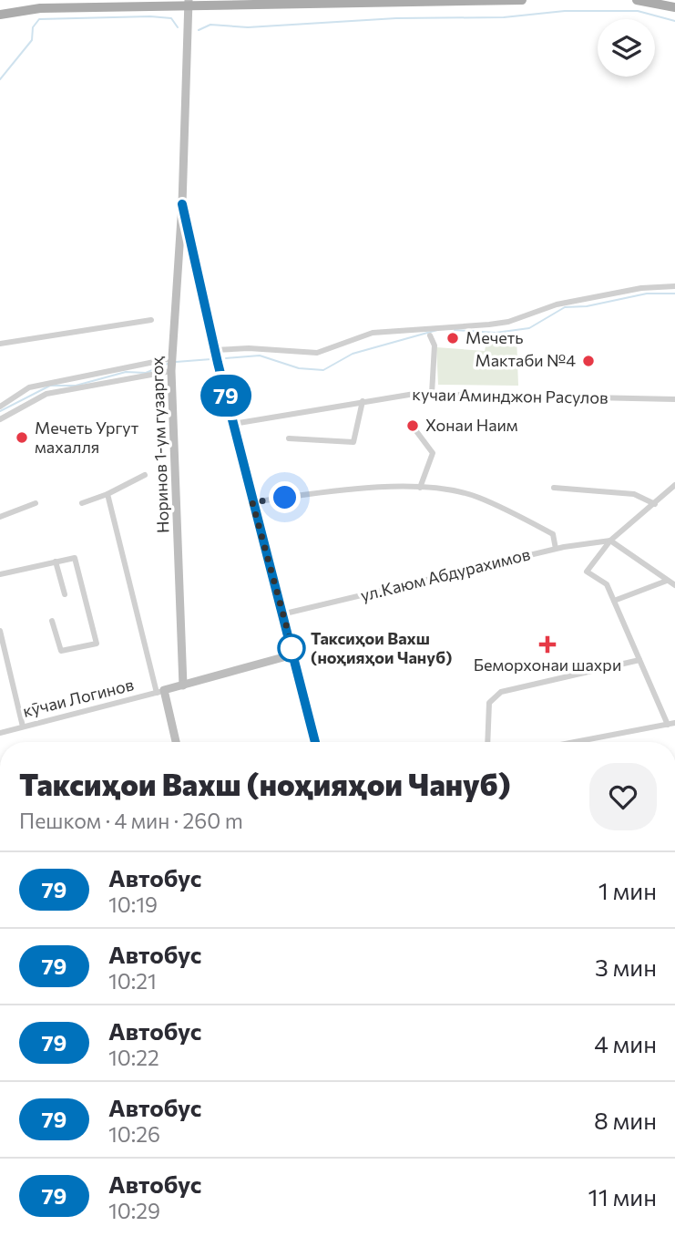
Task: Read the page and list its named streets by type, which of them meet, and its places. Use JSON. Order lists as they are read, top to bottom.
{
  "streets": {
    "street": [
      "кучаи Аминджон Расулов",
      "Норинов 1-ум гузаргоҳ",
      "ул.Каюм Абдурахимов",
      "кӯчаи Логинов"
    ]
  },
  "places": {
    "other": [
      "Мечеть",
      "Мактаби №4",
      "Хонаи Наим",
      "Мечеть Ургут махалля",
      "Таксиҳои Вахш (ноҳияҳои Чануб)"
    ],
    "health": ["Беморхонаи шахри"]
  },
  "lines": ["bus line 79"],
  "page": {
    "on_map": "79",
    "heading": ["Таксиҳои Вахш (ноҳияҳои Чануб)", "Пешком · 4 мин · 260 m"],
    "list": [
      {
        "mark": "79",
        "name": "Автобус",
        "note": "10:19",
        "value": "1 мин"
      },
      {
        "mark": "79",
        "name": "Автобус",
        "note": "10:21",
        "value": "3 мин"
      },
      {
        "mark": "79",
        "name": "Автобус",
        "note": "10:22",
        "value": "4 мин"
      },
      {
        "mark": "79",
        "name": "Автобус",
        "note": "10:26",
        "value": "8 мин"
      },
      {
        "mark": "79",
        "name": "Автобус",
        "note": "10:29",
        "value": "11 мин"
      }
    ]
  }
}
